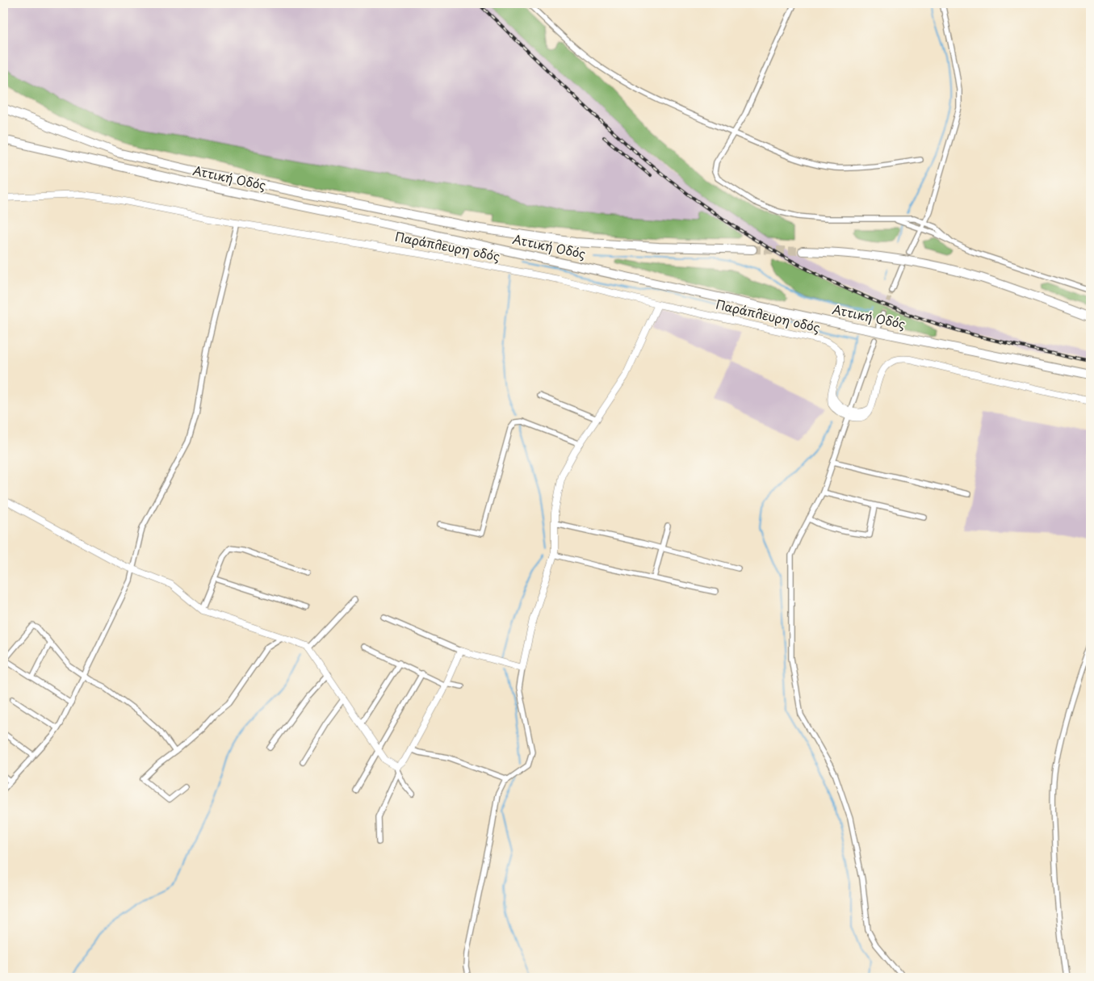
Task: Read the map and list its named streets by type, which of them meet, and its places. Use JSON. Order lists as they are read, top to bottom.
{
  "streets": {
    "highway": ["Αττική Οδός"],
    "street": ["Παράπλευρη οδός"]
  }
}
